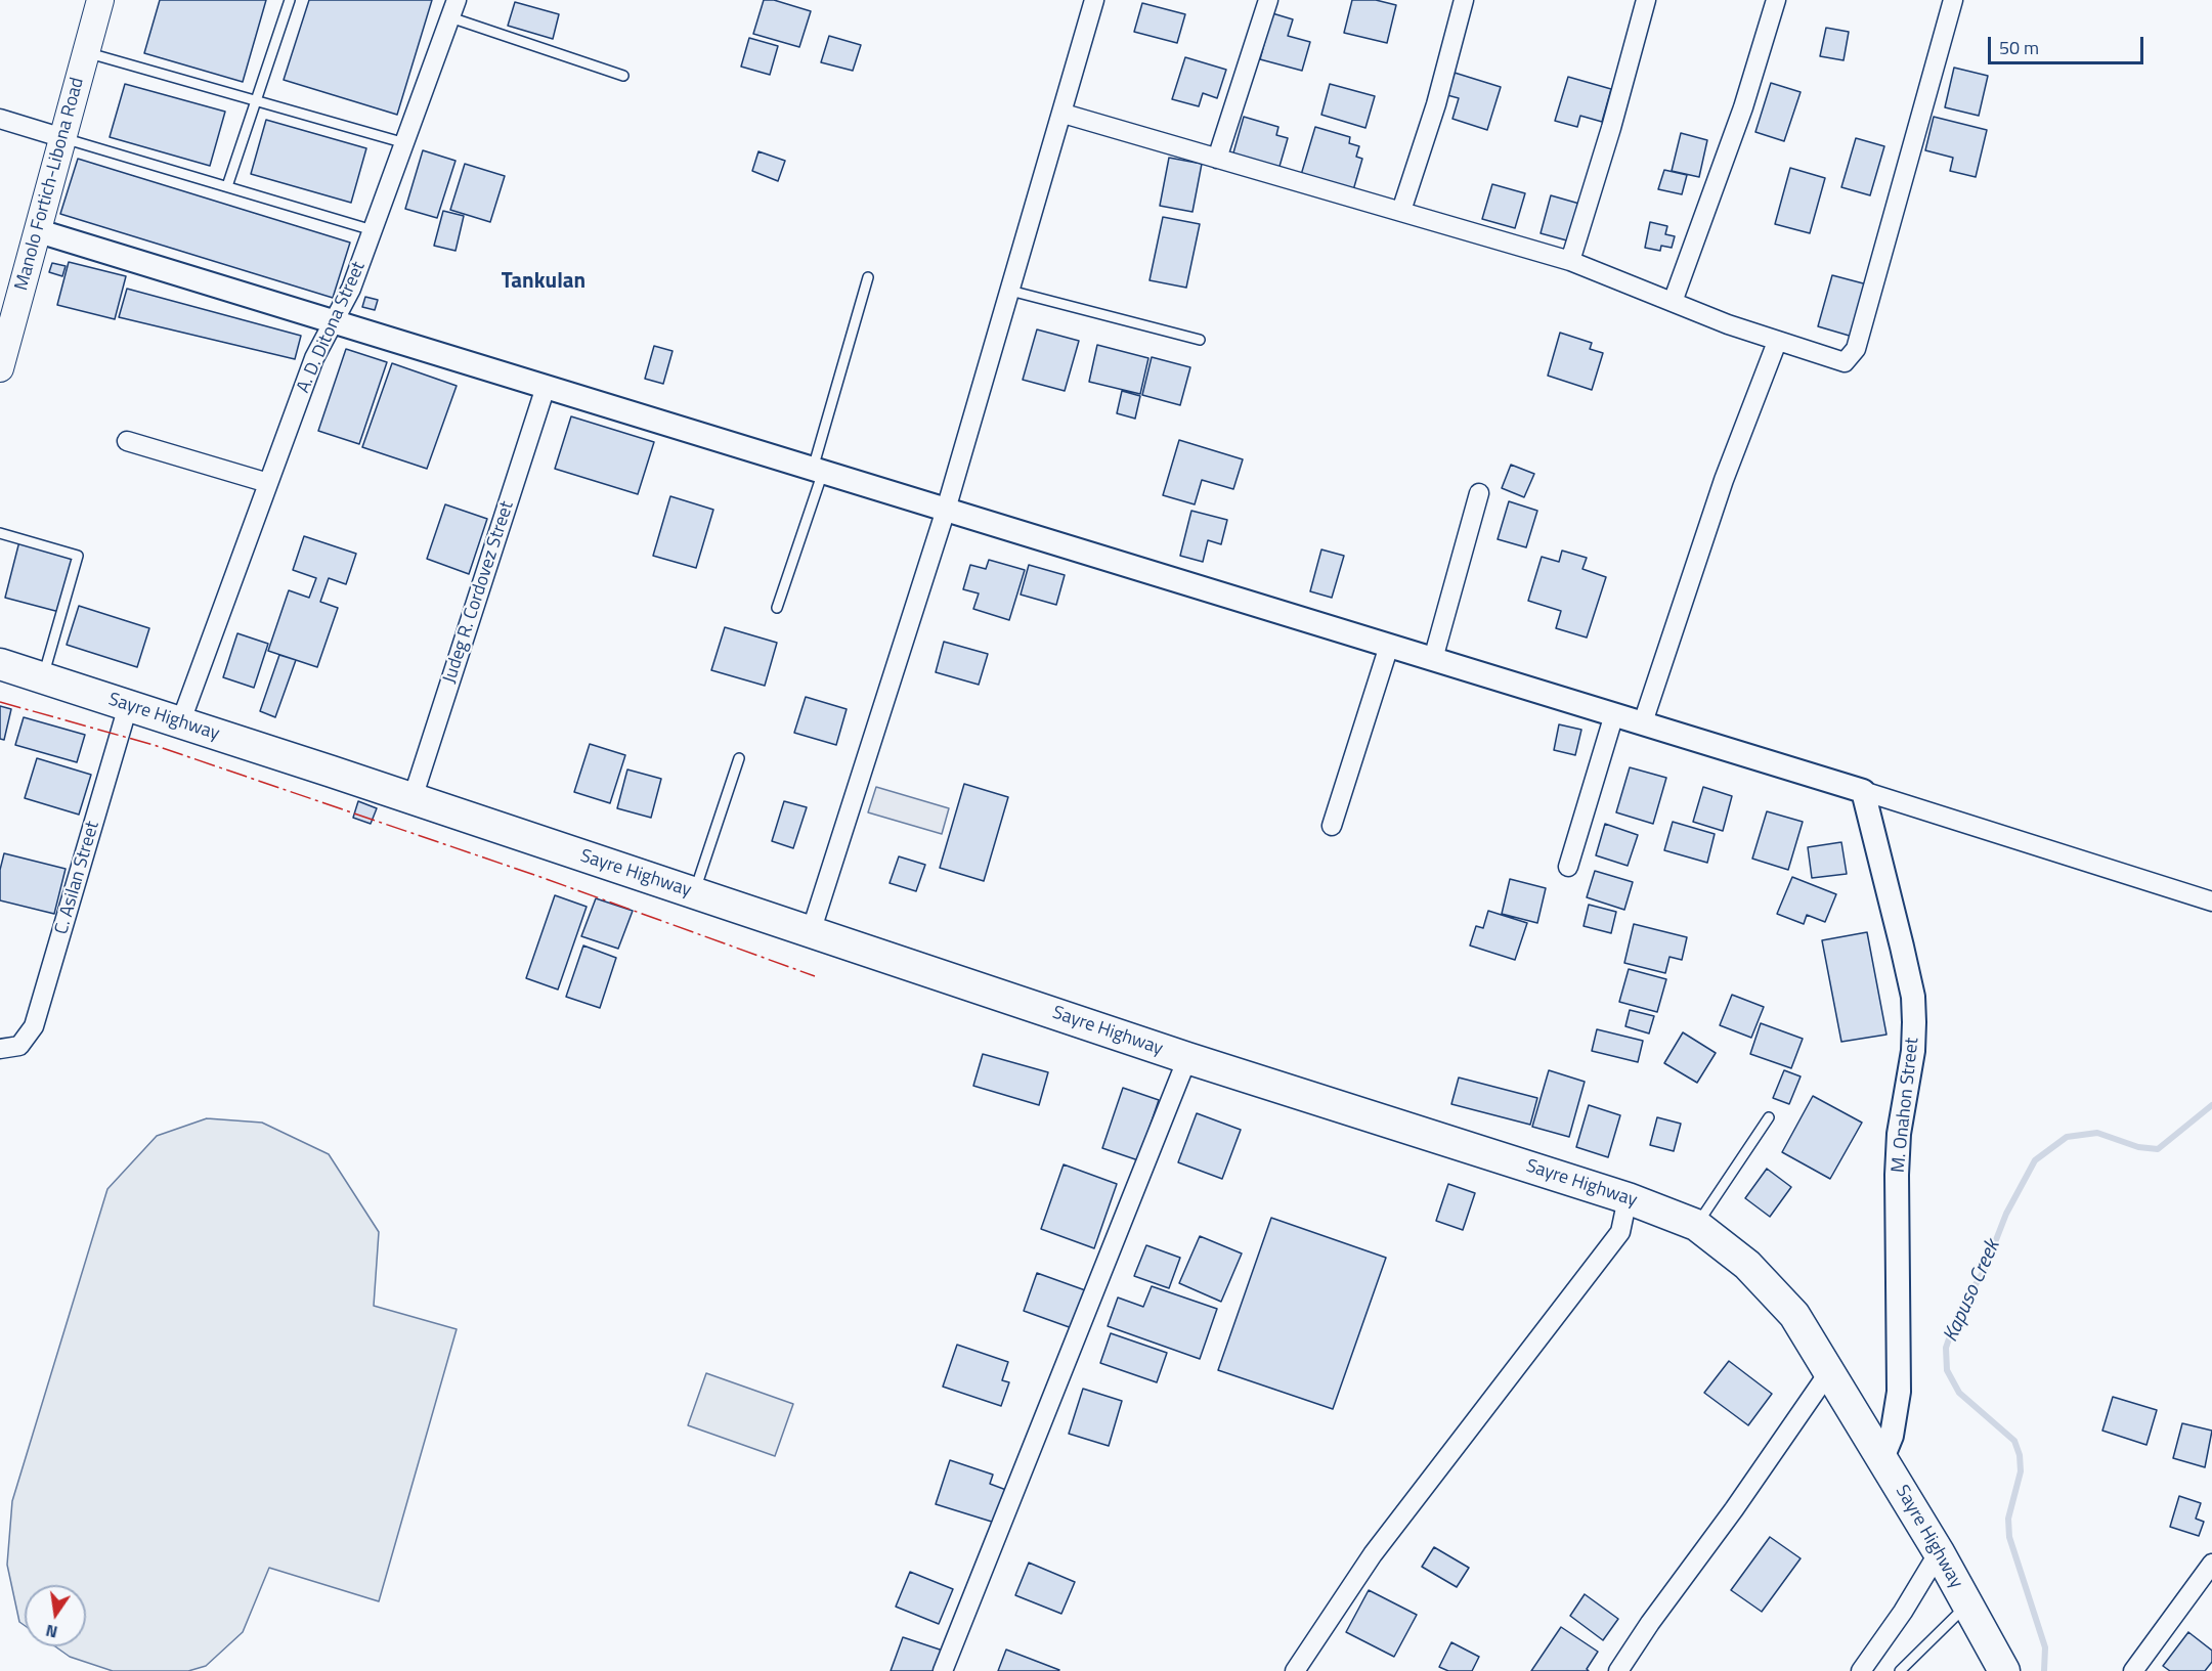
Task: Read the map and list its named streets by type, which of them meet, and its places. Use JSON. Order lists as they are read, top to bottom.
{
  "streets": {
    "highway": ["Sayre Highway"],
    "main road": ["Manolo Fortich-Libona Road"],
    "street": [
      "A. D. Ditona Street",
      "Judeg R. Cordovez Street",
      "C. Asilan Street",
      "M. Onahon Street"
    ]
  },
  "crossings": [
    ["A. D. Ditona Street", "Sayre Highway"],
    ["Judeg R. Cordovez Street", "Sayre Highway"],
    ["Sayre Highway", "C. Asilan Street"],
    ["Sayre Highway", "M. Onahon Street"]
  ],
  "districts": ["Tankulan"],
  "water": ["Kapuso Creek"],
  "scale_bar": "50 m",
  "north": "bottom"
}
